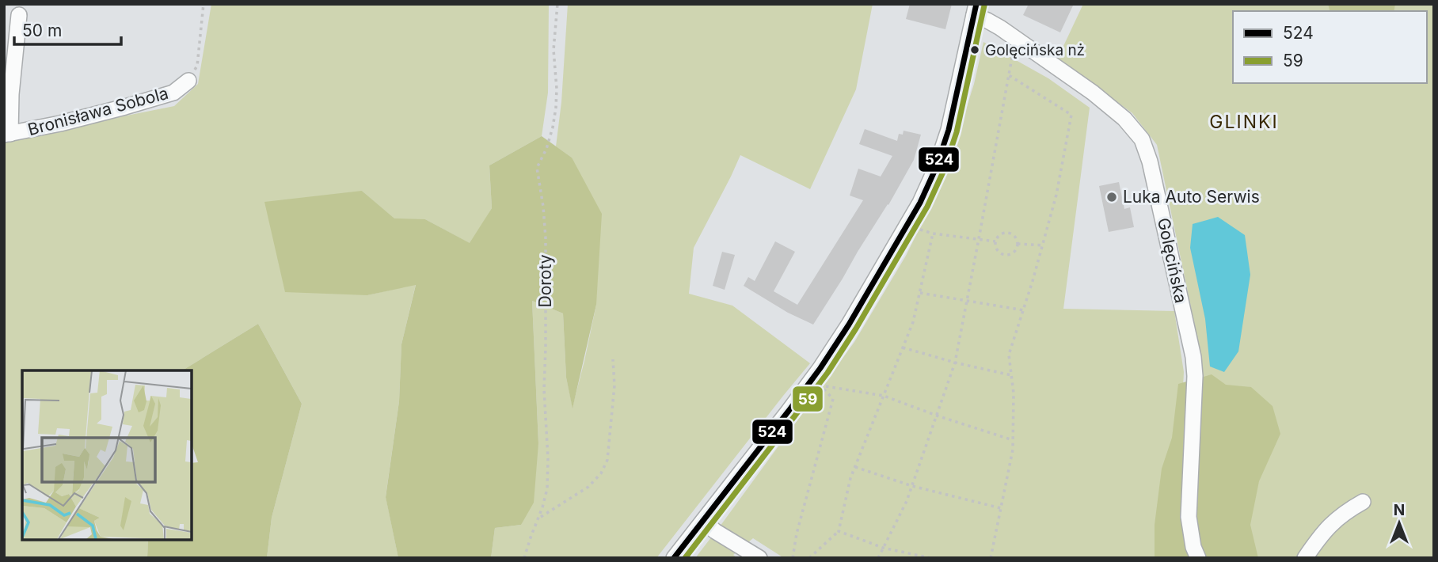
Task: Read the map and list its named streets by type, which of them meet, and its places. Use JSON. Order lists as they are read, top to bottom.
{
  "streets": {
    "street": ["Bronisława Sobola", "Golęcińska"],
    "path": ["Doroty"]
  },
  "districts": ["GLINKI"],
  "places": ["Golęcińska nż", "Luka Auto Serwis"],
  "lines": ["transit line 524", "transit line 59"],
  "legend": ["524", "59"],
  "scale_bar": "50 m",
  "north": "top"
}
